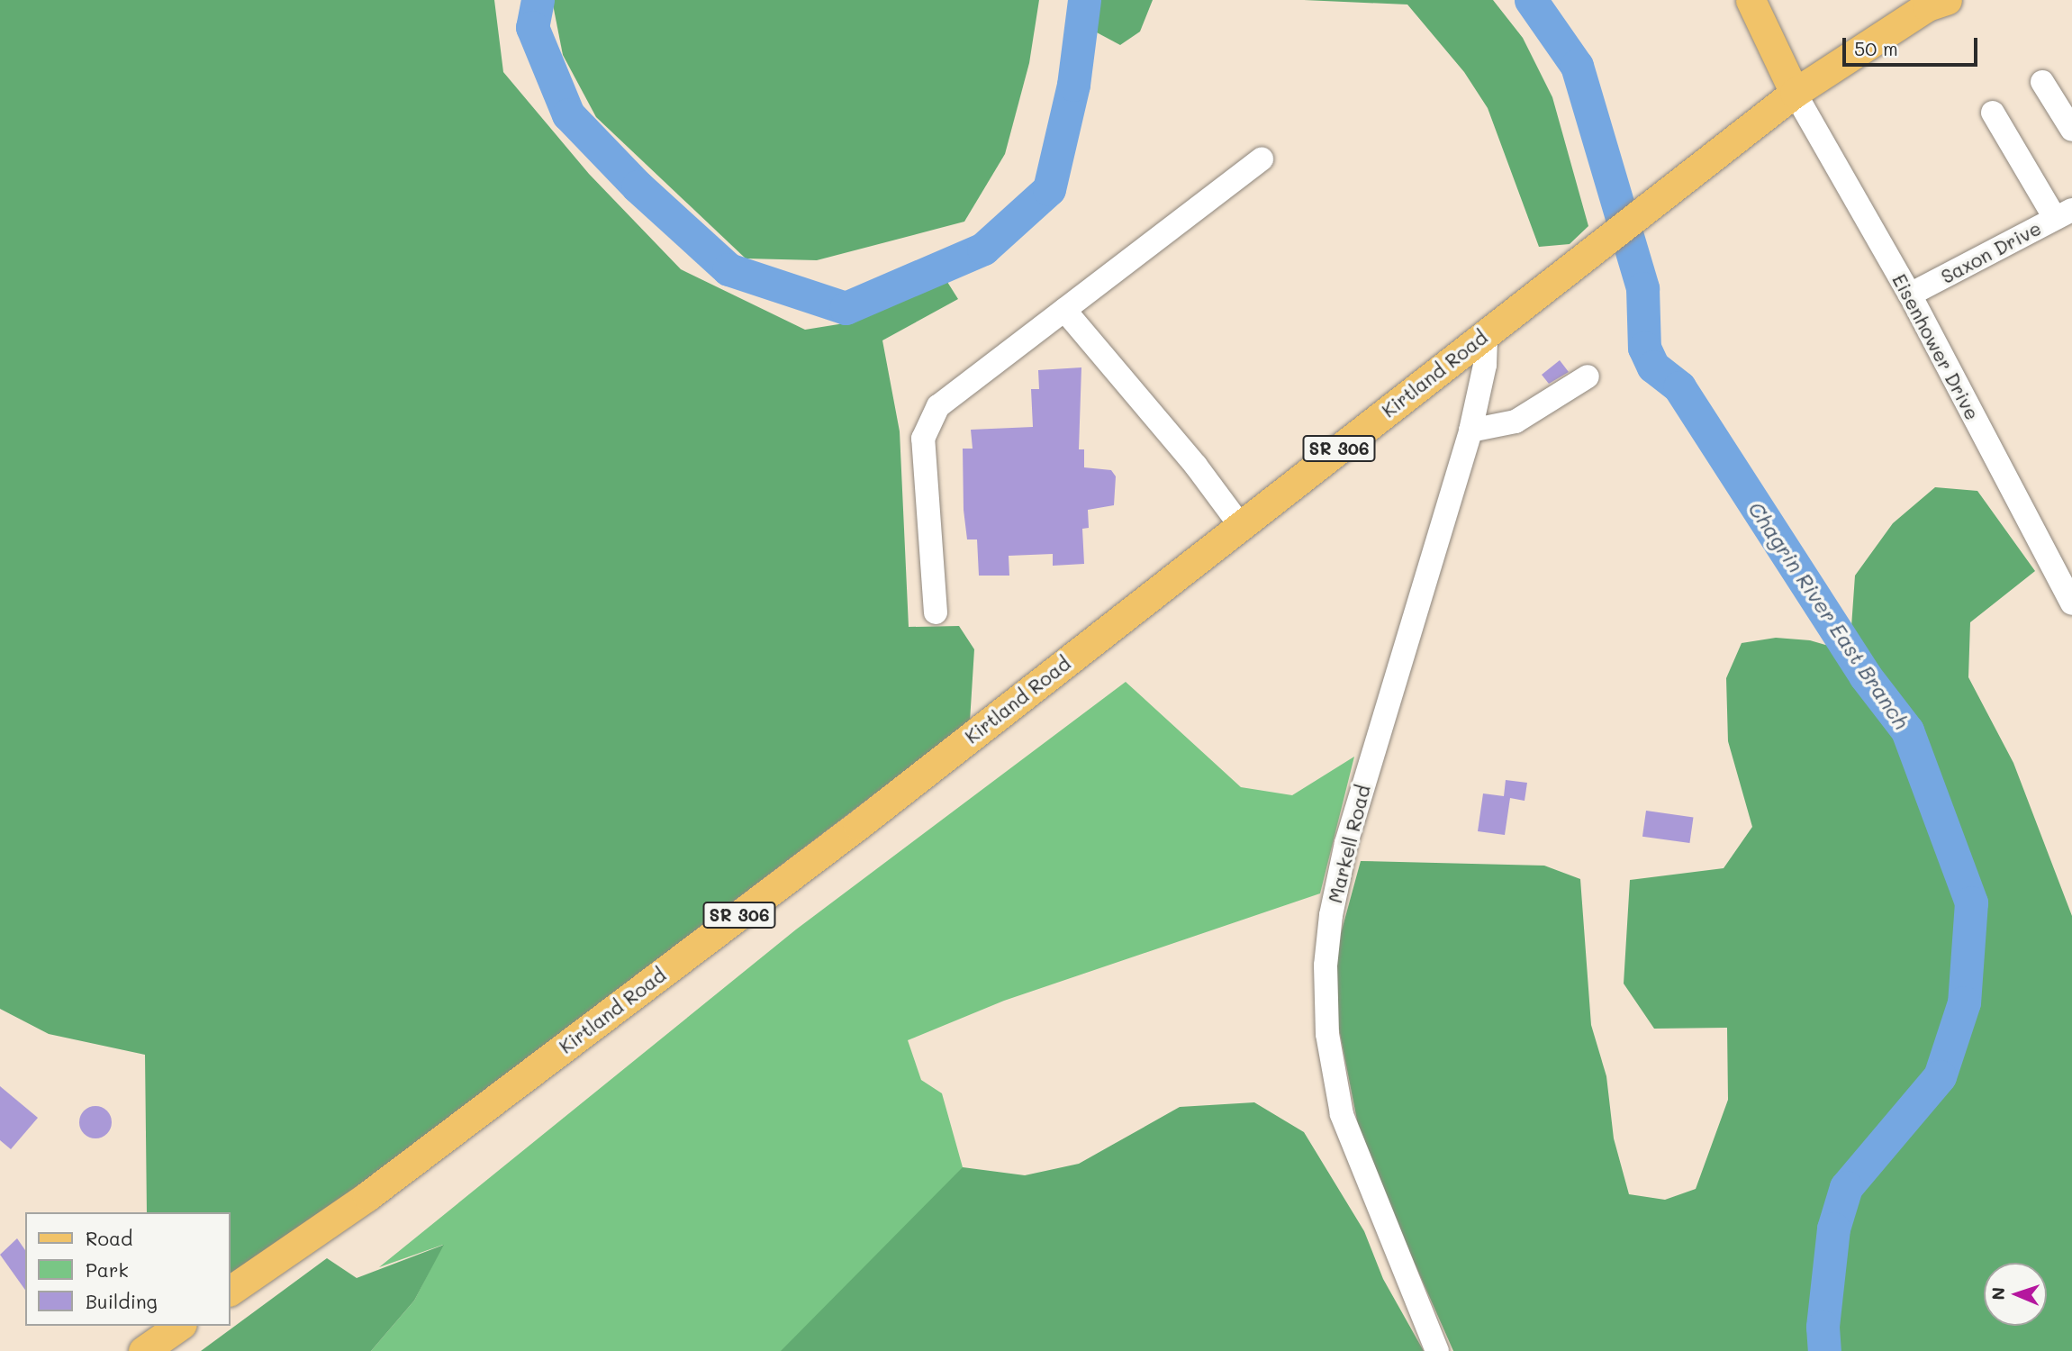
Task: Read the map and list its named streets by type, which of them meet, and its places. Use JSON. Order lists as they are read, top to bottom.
{
  "streets": {
    "main road": ["Kirtland Road", "SR 306"],
    "street": ["Saxon Drive", "Eisenhower Drive", "Markell Road"]
  },
  "crossings": [
    ["Saxon Drive", "Eisenhower Drive"],
    ["Eisenhower Drive", "Kirtland Road"],
    ["Kirtland Road", "Markell Road"]
  ],
  "water": ["Chagrin River East Branch"],
  "legend": ["Road", "Park", "Building"],
  "scale_bar": "50 m",
  "north": "left"
}
